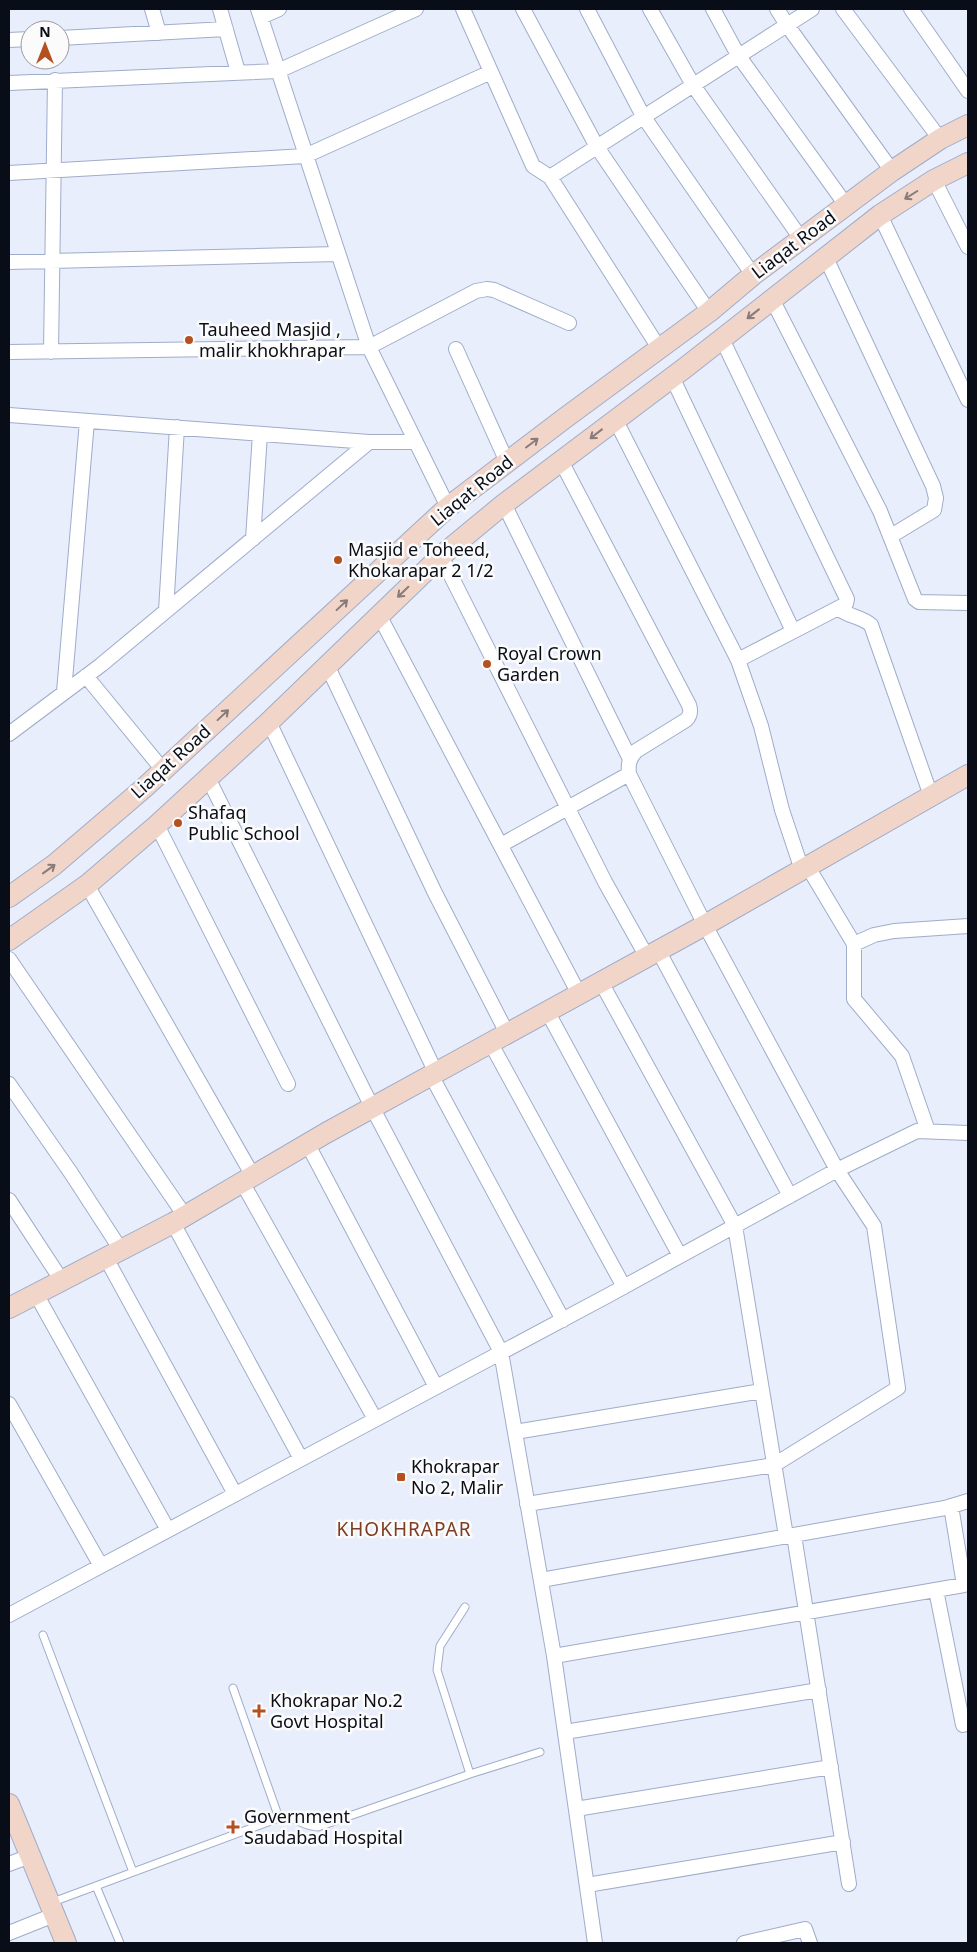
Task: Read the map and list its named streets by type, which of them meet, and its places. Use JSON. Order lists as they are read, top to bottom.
{
  "streets": {
    "main road": ["Liaqat Road"]
  },
  "districts": ["KHOKHRAPAR"],
  "places": {
    "other": [
      "Tauheed Masjid , malir khokhrapar",
      "Masjid e Toheed, Khokarapar 2 1/2",
      "Royal Crown Garden",
      "Shafaq Public School"
    ],
    "transit": ["Khokrapar No 2, Malir"],
    "health": ["Khokrapar No.2 Govt Hospital", "Government Saudabad Hospital"]
  },
  "north": "top"
}
